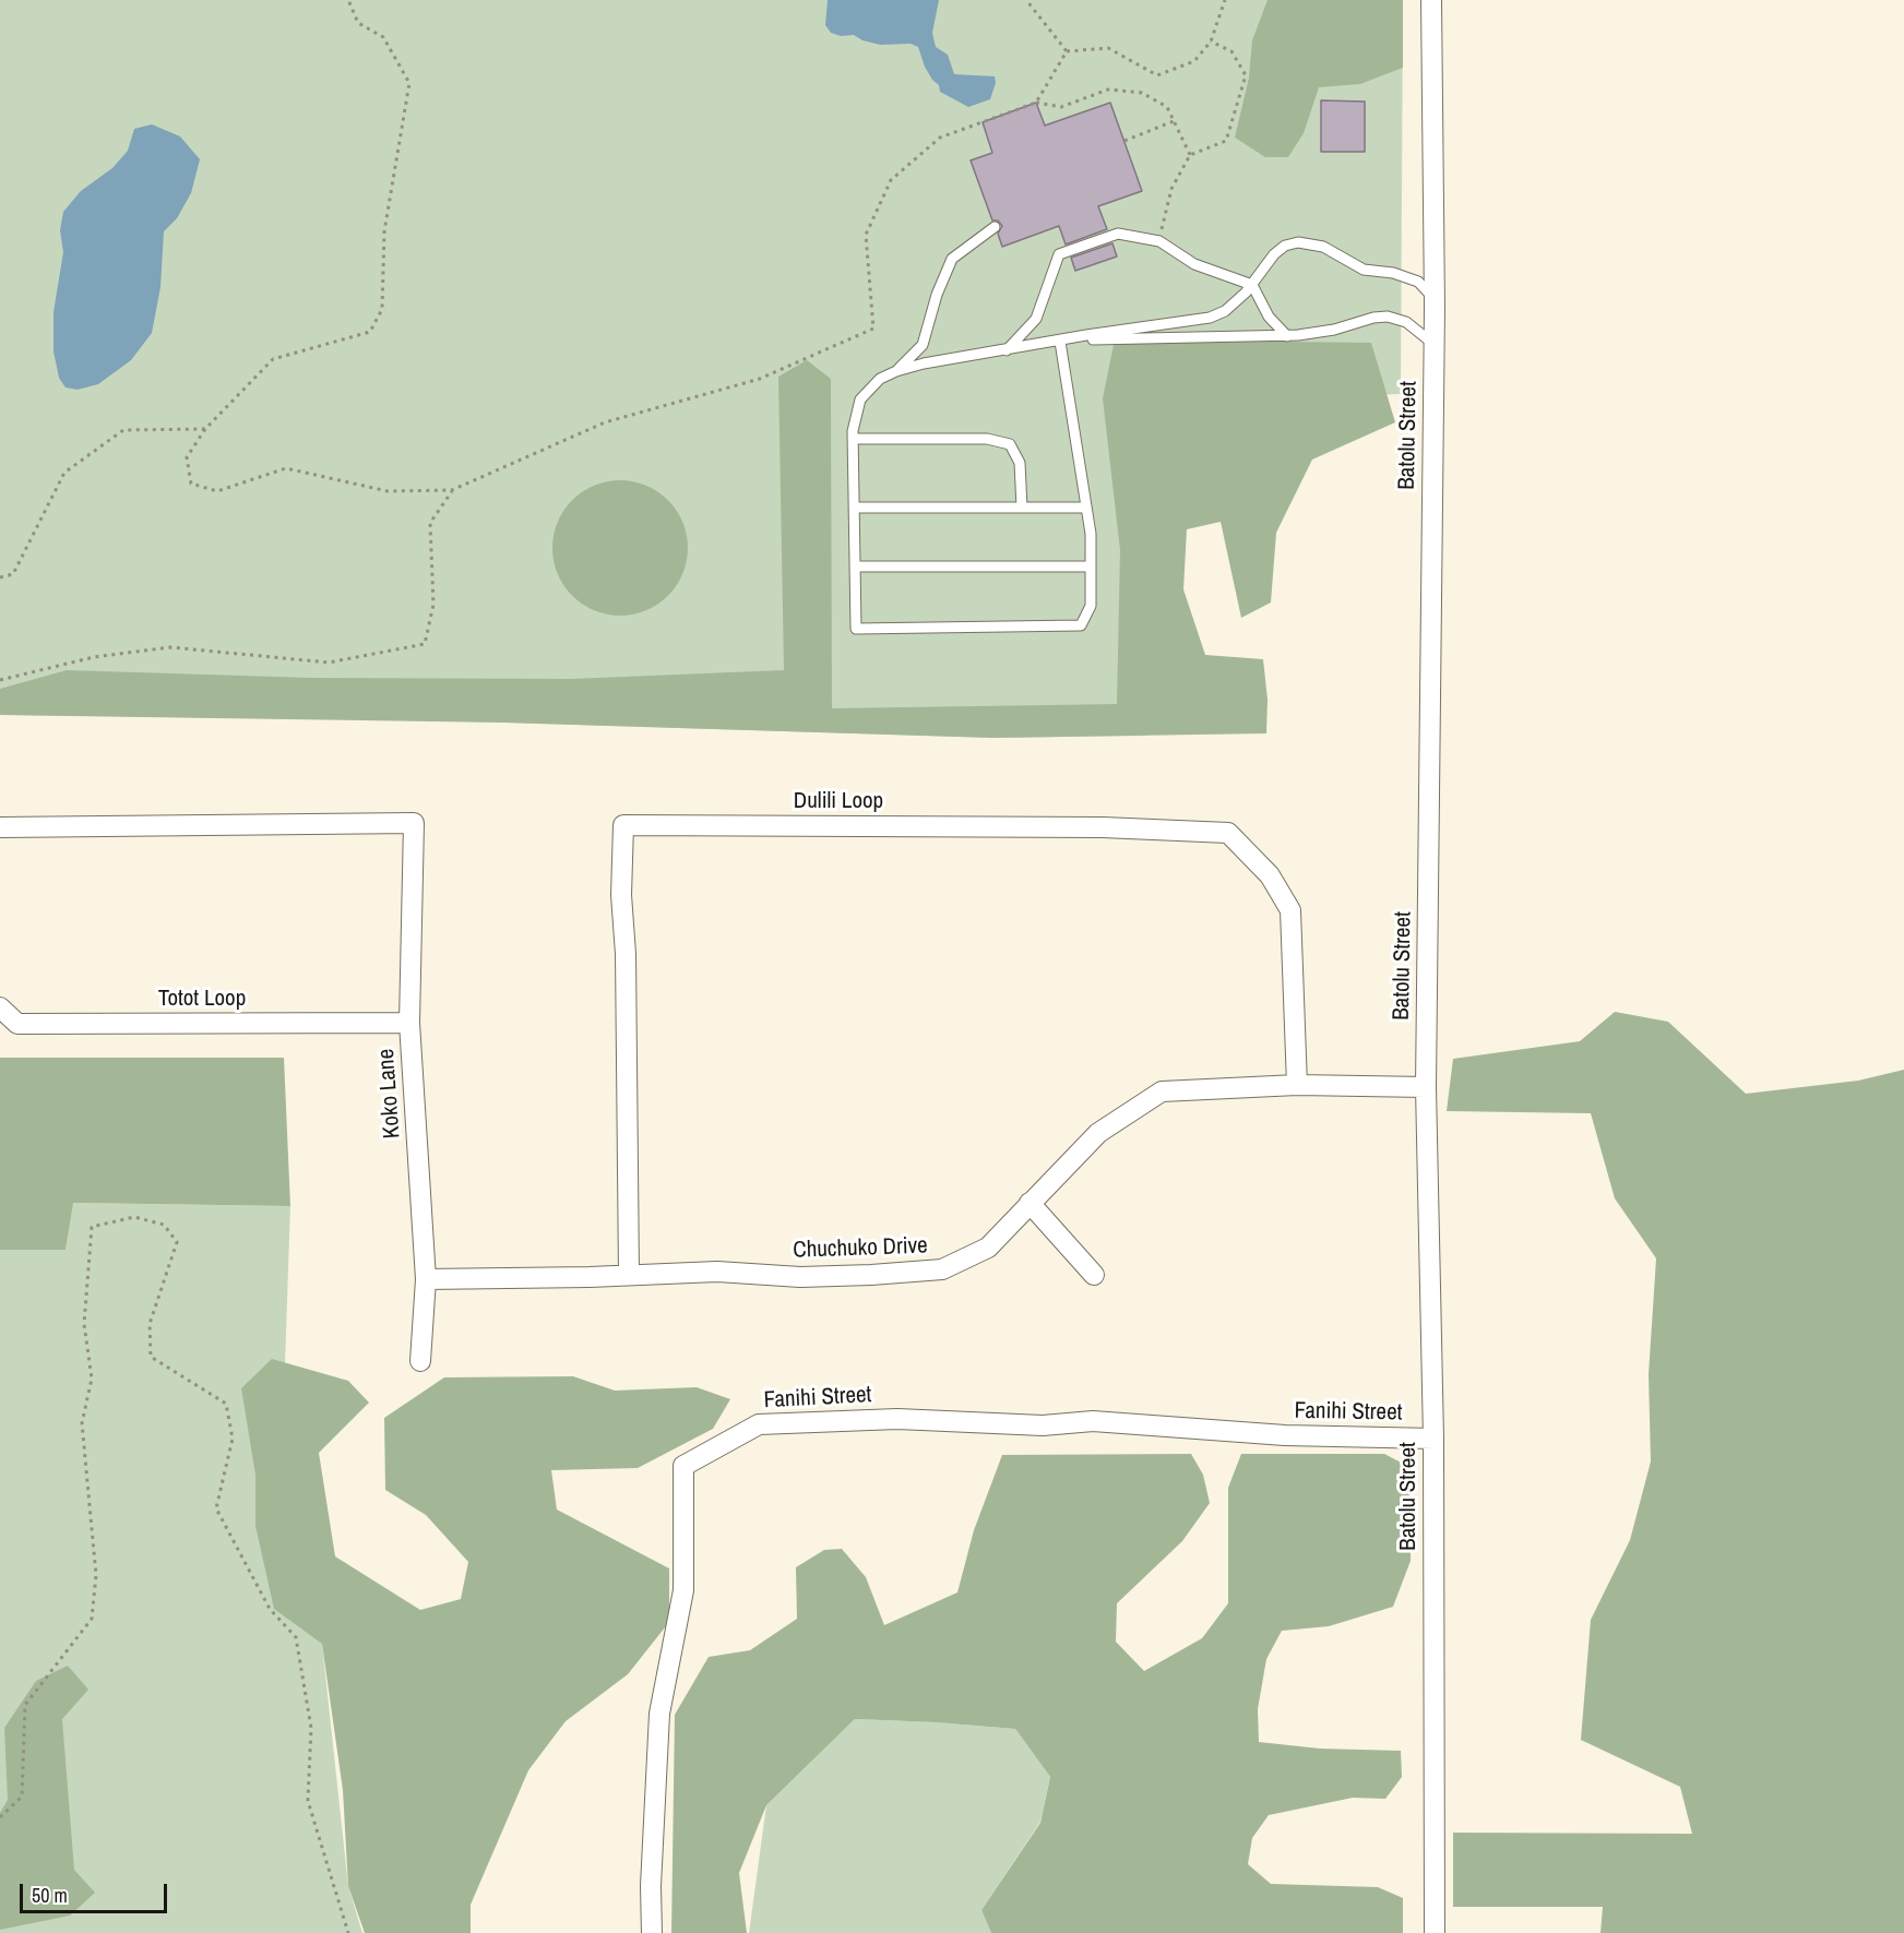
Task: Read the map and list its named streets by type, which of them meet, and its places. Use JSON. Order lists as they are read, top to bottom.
{
  "streets": {
    "street": [
      "Batolu Street",
      "Dulili Loop",
      "Totot Loop",
      "Koko Lane",
      "Chuchuko Drive",
      "Fanihi Street"
    ]
  },
  "crossings": [
    ["Batolu Street", "Chuchuko Drive"],
    ["Batolu Street", "Fanihi Street"],
    ["Dulili Loop", "Chuchuko Drive"],
    ["Totot Loop", "Koko Lane"],
    ["Koko Lane", "Chuchuko Drive"]
  ],
  "scale_bar": "50 m"
}
